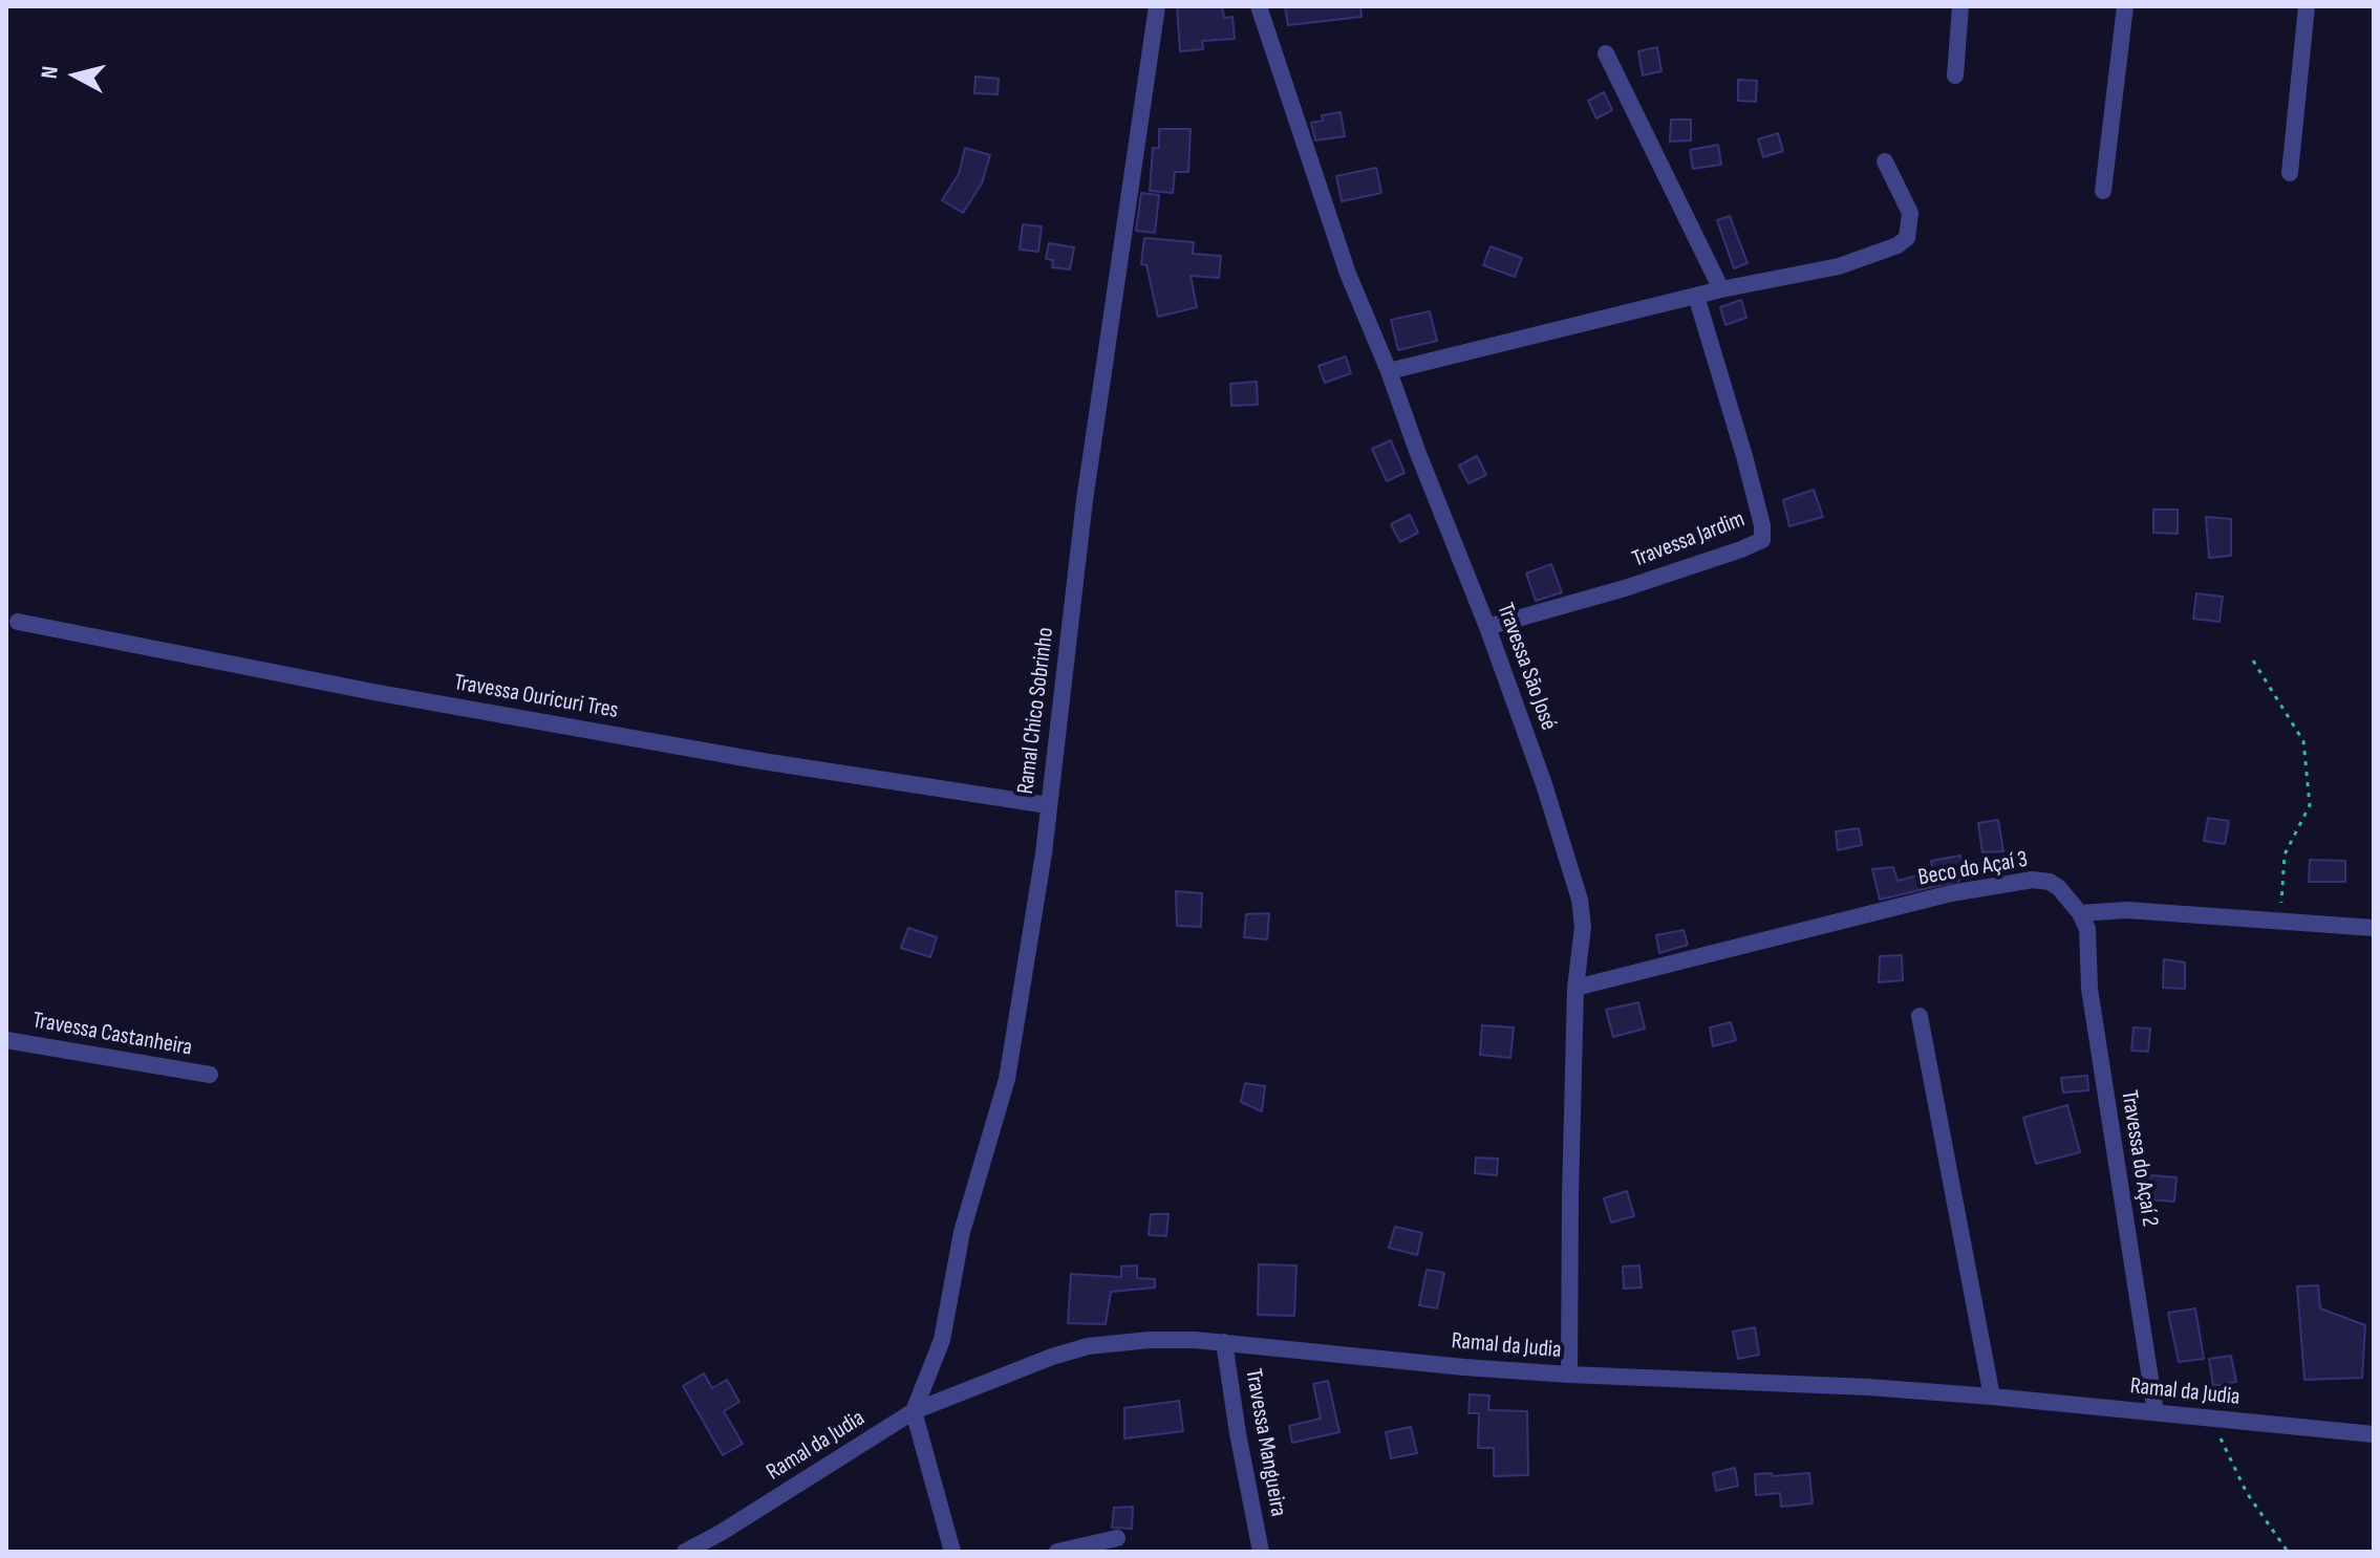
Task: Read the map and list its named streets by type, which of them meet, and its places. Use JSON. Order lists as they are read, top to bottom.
{
  "streets": {
    "street": [
      "Travessa Jardim",
      "Travessa São José",
      "Travessa Ouricuri Tres",
      "Ramal Chico Sobrinho",
      "Beco do Açaí 3",
      "Travessa Castanheira",
      "Travessa do Açaí 2",
      "Ramal da Judia",
      "Travessa Mangueira"
    ]
  },
  "crossings": [
    ["Travessa Jardim", "Travessa São José"],
    ["Travessa São José", "Beco do Açaí 3"],
    ["Travessa São José", "Ramal da Judia"],
    ["Travessa Ouricuri Tres", "Ramal Chico Sobrinho"],
    ["Ramal Chico Sobrinho", "Ramal da Judia"],
    ["Beco do Açaí 3", "Travessa do Açaí 2"],
    ["Travessa do Açaí 2", "Ramal da Judia"],
    ["Ramal da Judia", "Travessa Mangueira"]
  ],
  "north": "left"
}
